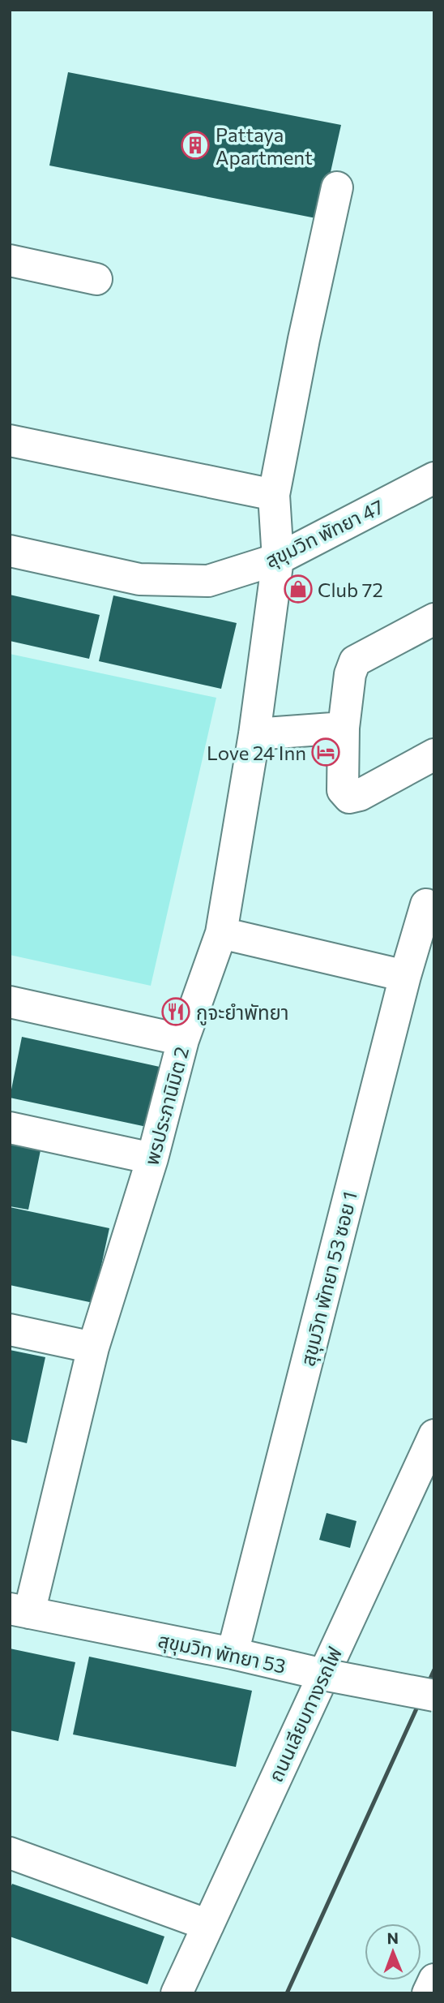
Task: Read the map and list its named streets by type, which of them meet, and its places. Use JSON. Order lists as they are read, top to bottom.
{
  "streets": {
    "street": [
      "สุขุมวิท พัทยา 47",
      "พรประภานิมิต 2",
      "สุขุมวิท พัทยา 53 ซอย 1",
      "สุขุมวิท พัทยา 53",
      "ถนนเลียบทางรถไฟ"
    ]
  },
  "crossings": [
    ["สุขุมวิท พัทยา 47", "พรประภานิมิต 2"],
    ["พรประภานิมิต 2", "สุขุมวิท พัทยา 53"],
    ["สุขุมวิท พัทยา 53 ซอย 1", "สุขุมวิท พัทยา 53"],
    ["สุขุมวิท พัทยา 53", "ถนนเลียบทางรถไฟ"]
  ],
  "places": {
    "building": ["Pattaya Apartment"],
    "shop": ["Club 72"],
    "hotel": ["Love 24 Inn"],
    "restaurant": ["กูจะยำพัทยา"]
  },
  "north": "top"
}
